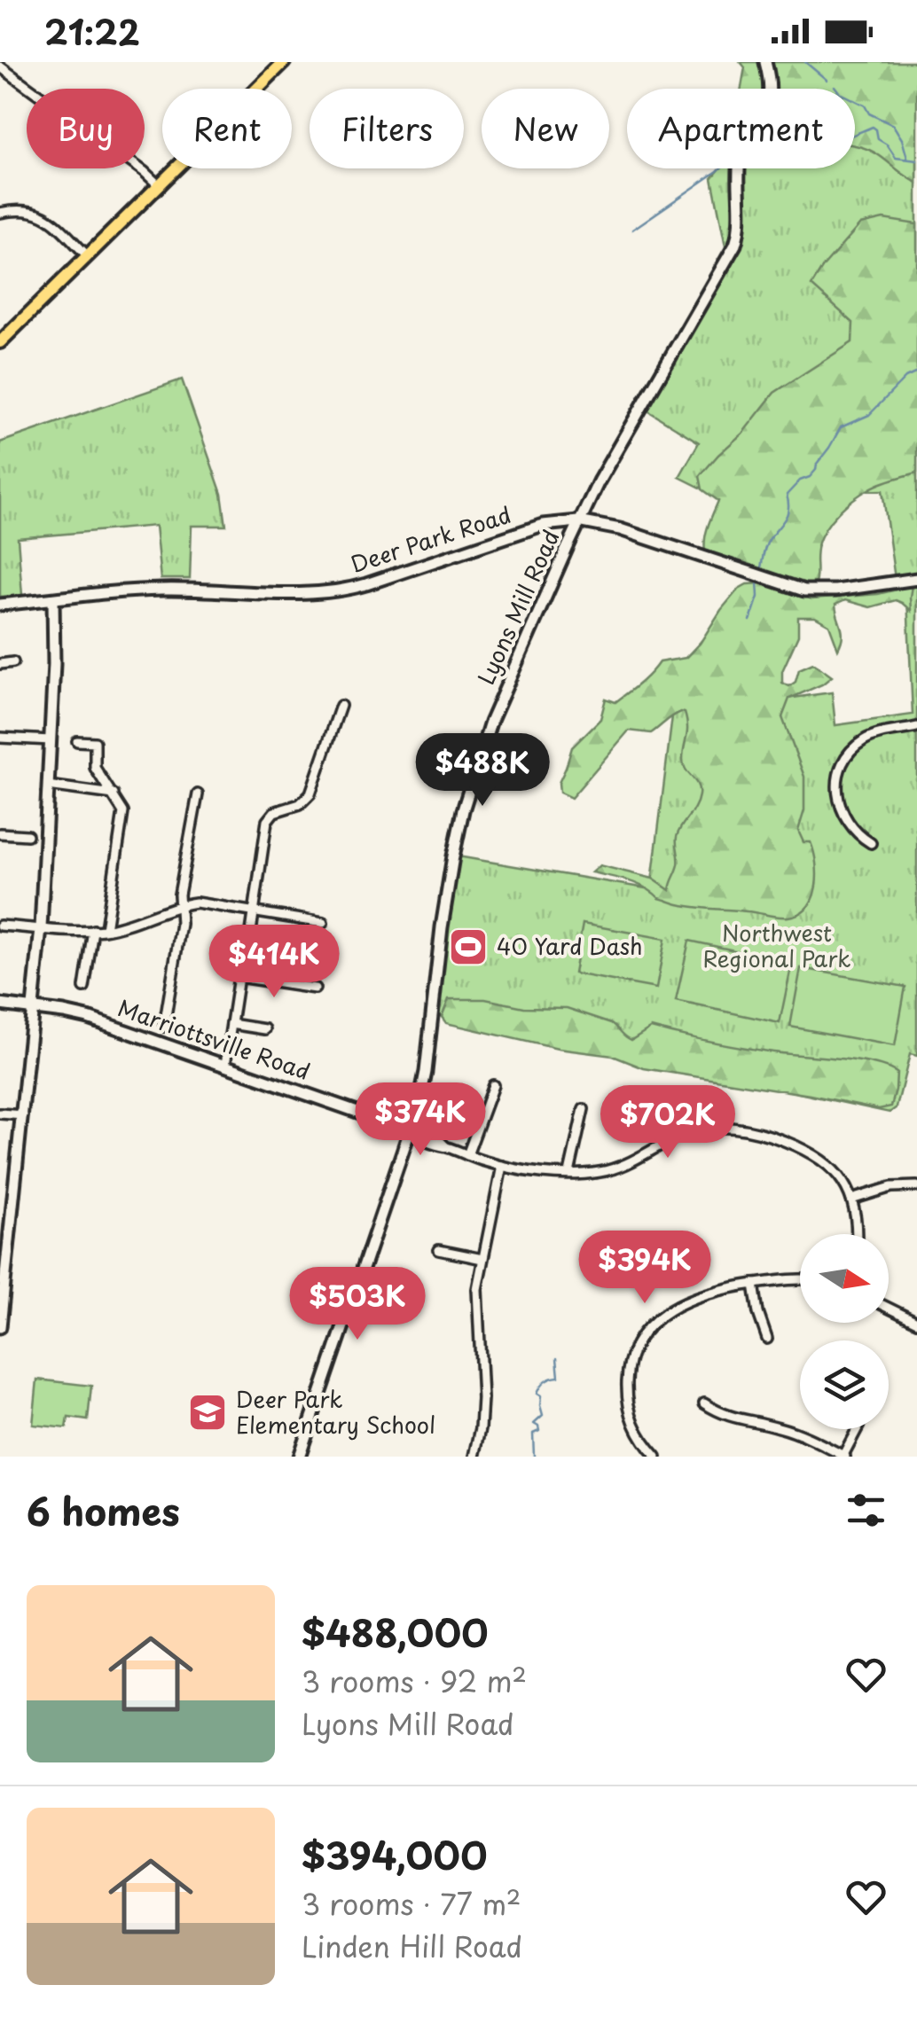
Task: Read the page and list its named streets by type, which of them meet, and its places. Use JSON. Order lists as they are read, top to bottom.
{
  "streets": {
    "main road": ["Deer Park Road", "Lyons Mill Road", "Marriottsville Road"]
  },
  "crossings": [
    ["Deer Park Road", "Lyons Mill Road"],
    ["Lyons Mill Road", "Marriottsville Road"]
  ],
  "parks": ["Northwest Regional Park"],
  "places": {
    "sports": ["40 Yard Dash"],
    "school or university": ["Deer Park Elementary School"]
  },
  "north": "right",
  "page": {
    "status": "21:22",
    "chip": [
      "Buy",
      "Rent",
      "Filters",
      "New",
      "Apartment"
    ],
    "price": [
      "$488K",
      "$414K",
      "$374K",
      "$702K",
      "$394K",
      "$503K"
    ],
    "heading": "6 homes",
    "list": [
      {
        "name": "$488,000",
        "note": "3 rooms · 92 m² · Lyons Mill Road"
      },
      {
        "name": "$394,000",
        "note": "3 rooms · 77 m² · Linden Hill Road"
      }
    ]
  }
}
